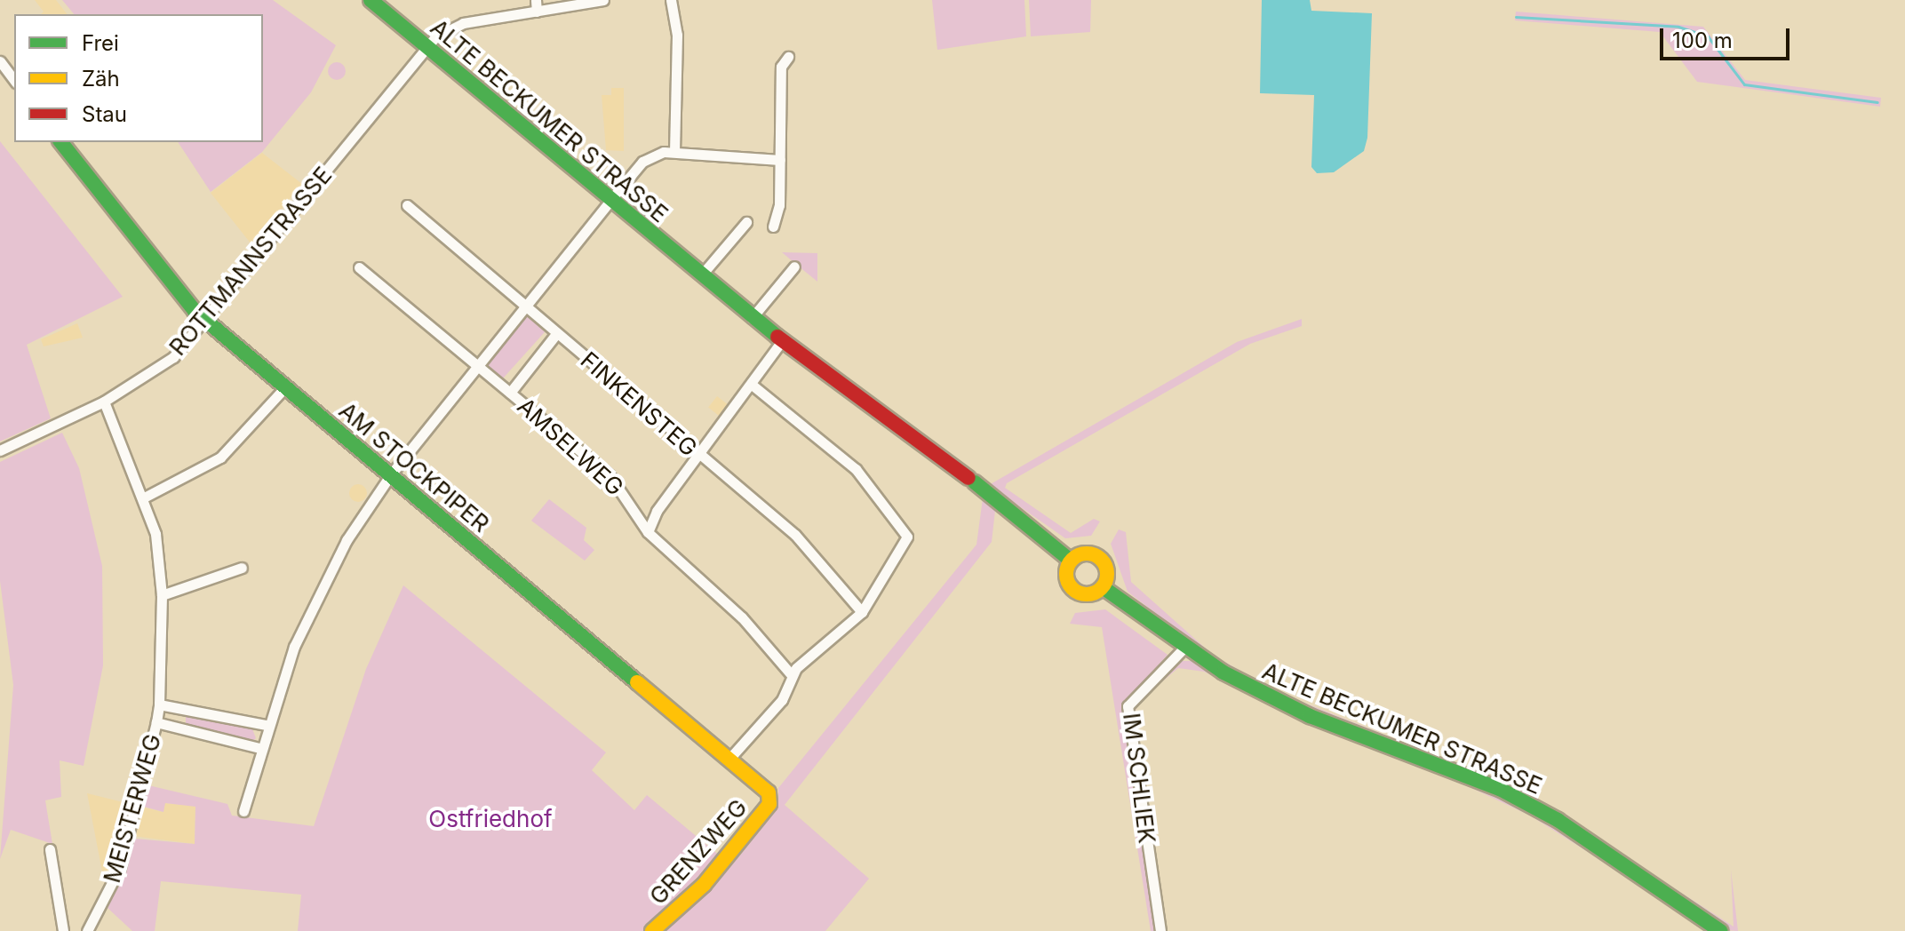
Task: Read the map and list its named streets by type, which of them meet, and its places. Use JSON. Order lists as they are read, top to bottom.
{
  "streets": {
    "street": [
      "ALTE BECKUMER STRASSE",
      "ROTTMANNSTRASSE",
      "FINKENSTEG",
      "AMSELWEG",
      "AM STOCKPIPER",
      "IM SCHLIEK",
      "MEISTERWEG",
      "GRENZWEG"
    ]
  },
  "crossings": [
    ["ALTE BECKUMER STRASSE", "ROTTMANNSTRASSE"],
    ["ALTE BECKUMER STRASSE", "IM SCHLIEK"],
    ["ROTTMANNSTRASSE", "AM STOCKPIPER"],
    ["ROTTMANNSTRASSE", "MEISTERWEG"],
    ["AM STOCKPIPER", "GRENZWEG"]
  ],
  "parks": ["Ostfriedhof"],
  "legend": ["Frei", "Zäh", "Stau"],
  "scale_bar": "100 m"
}
